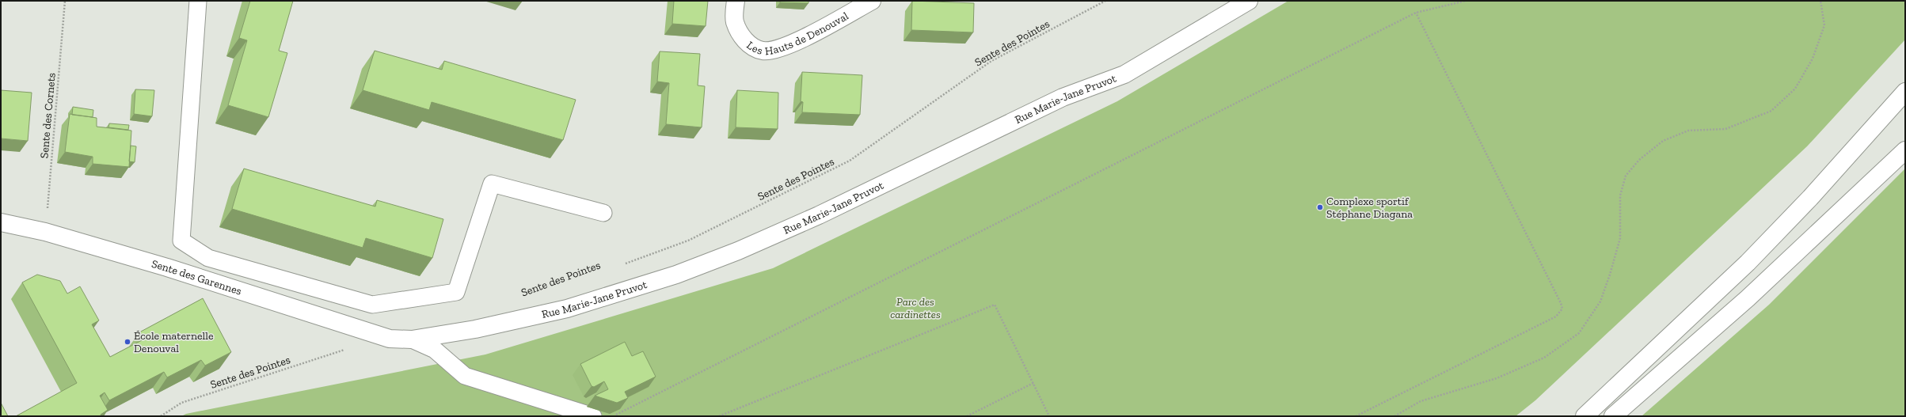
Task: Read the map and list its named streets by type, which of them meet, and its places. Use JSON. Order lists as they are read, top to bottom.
{
  "streets": {
    "street": ["Les Hauts de Denouval", "Rue Marie-Jane Pruvot", "Sente des Garennes"],
    "path": ["Sente des Pointes", "Sente des Cornets"]
  },
  "crossings": [
    ["Rue Marie-Jane Pruvot", "Sente des Garennes"],
    ["Sente des Cornets", "Sente des Garennes"]
  ],
  "parks": ["Parc des cardinettes"],
  "places": ["Complexe sportif Stéphane Diagana", "École maternelle Denouval"]
}
